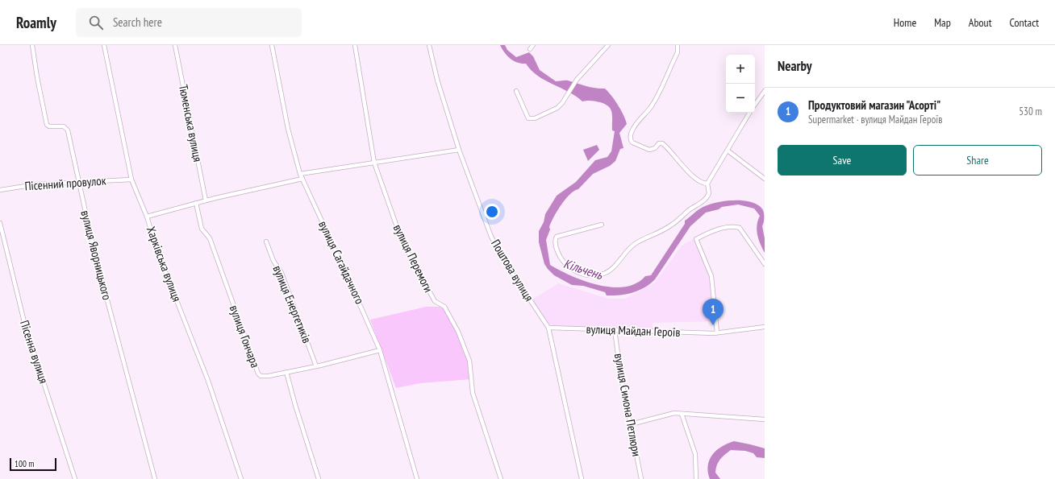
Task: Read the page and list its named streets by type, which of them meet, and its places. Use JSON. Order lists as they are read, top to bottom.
{
  "streets": {
    "street": [
      "Тюменська вулиця",
      "Пісенний провулок",
      "вулиця Яворницького",
      "вулиця Перемоги",
      "вулиця Сагайдачного",
      "Харківська вулиця",
      "Поштова вулиця",
      "вулиця Енергетиків",
      "вулиця Майдан Героїв",
      "вулиця Гончара",
      "Пісенна вулиця",
      "вулиця Симона Петлюри"
    ]
  },
  "crossings": [
    ["Пісенний провулок", "вулиця Яворницького"],
    ["Пісенний провулок", "Харківська вулиця"],
    ["вулиця Сагайдачного", "вулиця Гончара"],
    ["Поштова вулиця", "вулиця Майдан Героїв"],
    ["вулиця Енергетиків", "вулиця Гончара"],
    ["вулиця Майдан Героїв", "вулиця Симона Петлюри"]
  ],
  "water": ["Кільчень"],
  "scale_bar": "100 m",
  "page": {
    "header": "Roamly",
    "search": "Search here",
    "nav": [
      "Home",
      "Map",
      "About",
      "Contact"
    ],
    "heading": "Nearby",
    "map_buttons": ["+", "−"],
    "list": [
      {
        "mark": "1",
        "name": "Продуктовий магазин \"Асорті\"",
        "note": "Supermarket · вулиця Майдан Героїв",
        "value": "530 m"
      }
    ],
    "buttons": ["Save", "Share"],
    "pins": "1",
    "scale": "100 m"
  }
}
